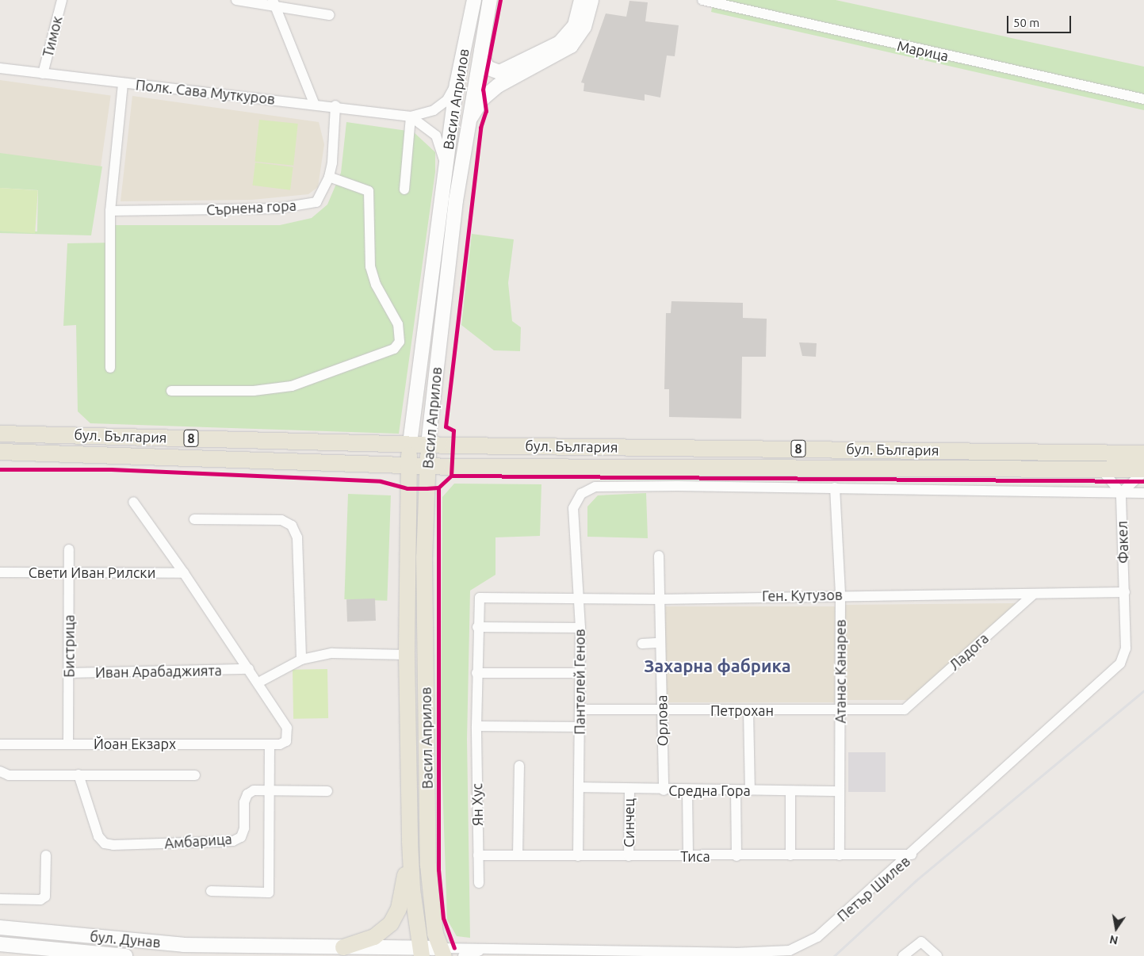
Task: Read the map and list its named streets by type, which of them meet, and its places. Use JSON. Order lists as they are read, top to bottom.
{
  "streets": {
    "main road": [
      "Васил Априлов",
      "бул. България",
      "8",
      "бул. Дунав"
    ],
    "street": [
      "Тимок",
      "Марица",
      "Полк. Сава Муткуров",
      "Сърнена гора",
      "Факел",
      "Свети Иван Рилски",
      "Ген. Кутузов",
      "Бистрица",
      "Ладога",
      "Иван Арабаджията",
      "Атанас Канарев",
      "Пантелей Генов",
      "Петрохан",
      "Орлова",
      "Йоан Екзарх",
      "Средна Гора",
      "Ян Хус",
      "Синчец",
      "Амбарица",
      "Тиса",
      "Петър Шилев"
    ]
  },
  "crossings": [
    ["Тимок", "Полк. Сава Муткуров"],
    ["Полк. Сава Муткуров", "Сърнена гора"],
    ["Васил Априлов", "бул. България"],
    ["Васил Априлов", "Петър Шилев"],
    ["Васил Априлов", "бул. Дунав"],
    ["Факел", "Ген. Кутузов"],
    ["Факел", "Петър Шилев"],
    ["Свети Иван Рилски", "Бистрица"],
    ["Ген. Кутузов", "Ладога"],
    ["Ген. Кутузов", "Атанас Канарев"],
    ["Ген. Кутузов", "Пантелей Генов"],
    ["Ген. Кутузов", "Орлова"],
    ["Ген. Кутузов", "Ян Хус"],
    ["Ген. Кутузов", "Петър Шилев"],
    ["Бистрица", "Иван Арабаджията"],
    ["Бистрица", "Йоан Екзарх"],
    ["Ладога", "Петрохан"],
    ["Атанас Канарев", "Пантелей Генов"],
    ["Атанас Канарев", "Петрохан"],
    ["Атанас Канарев", "Средна Гора"],
    ["Атанас Канарев", "Тиса"],
    ["Пантелей Генов", "Петрохан"],
    ["Пантелей Генов", "Средна Гора"],
    ["Пантелей Генов", "Тиса"],
    ["Петрохан", "Орлова"],
    ["Орлова", "Средна Гора"],
    ["Средна Гора", "Синчец"],
    ["Ян Хус", "Тиса"],
    ["Синчец", "Тиса"],
    ["Тиса", "Петър Шилев"],
    ["Петър Шилев", "бул. Дунав"]
  ],
  "districts": ["Захарна фабрика"],
  "scale_bar": "50 m",
  "north": "bottom"
}
